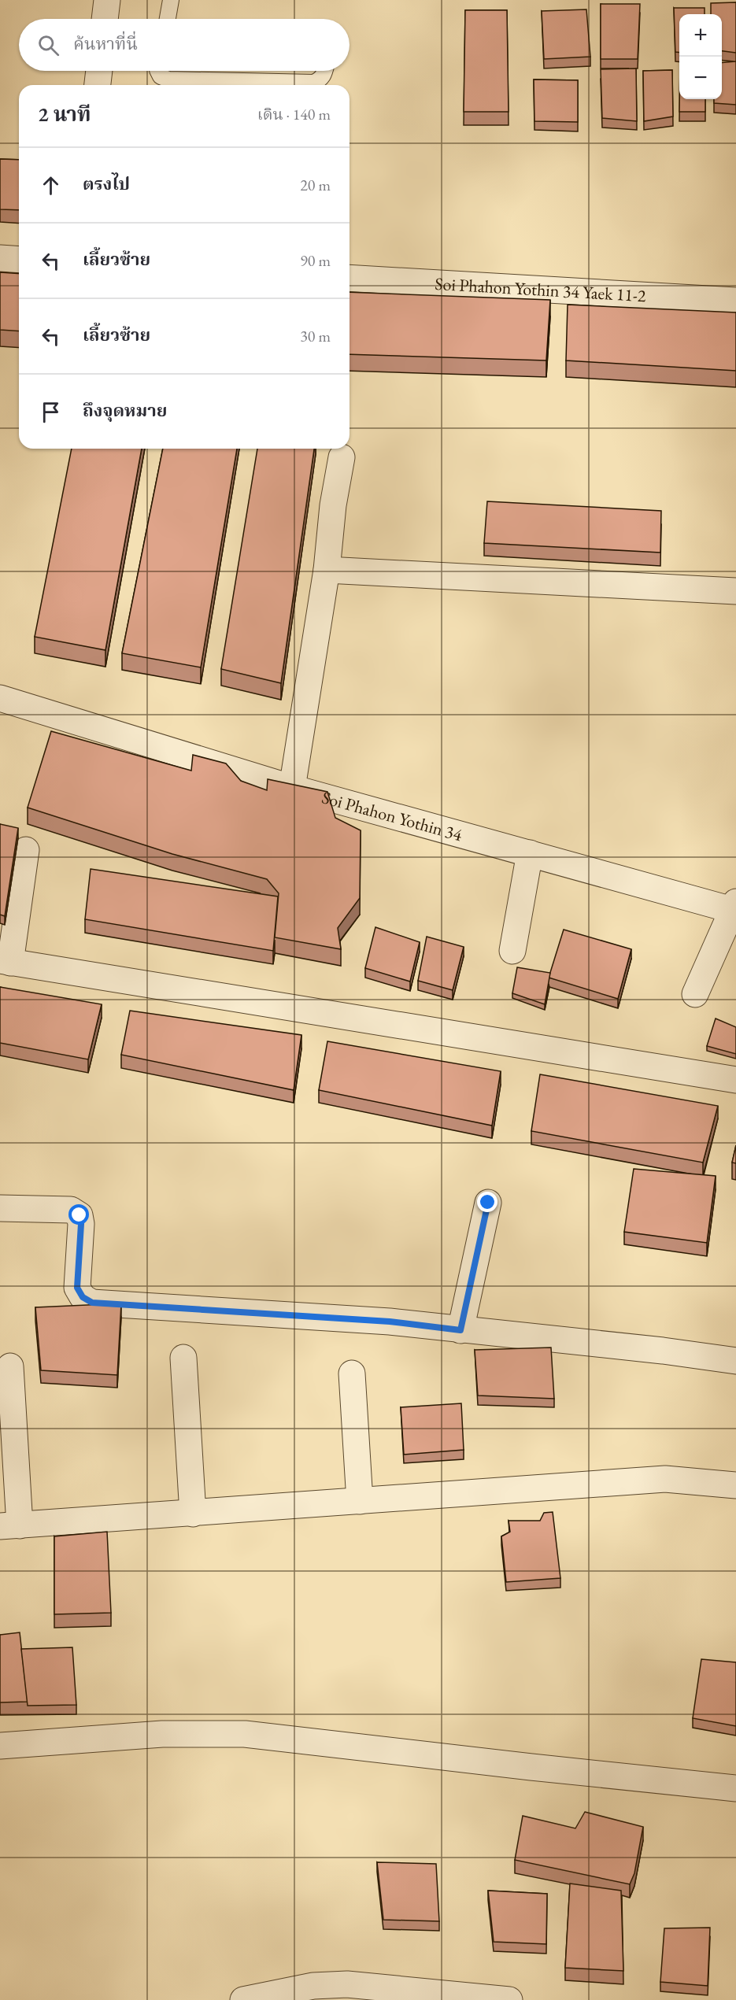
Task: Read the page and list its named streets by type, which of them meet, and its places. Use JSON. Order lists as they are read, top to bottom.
{
  "streets": {
    "street": ["Soi Phahon Yothin 34 Yaek 11-2", "Soi Phahon Yothin 34"]
  },
  "page": {
    "map_buttons": ["+", "−"],
    "search": "ค้นหาที่นี่",
    "heading": ["2 นาที", "เดิน · 140 m"],
    "list": [
      ["ตรงไป", "20 m"],
      ["เลี้ยวซ้าย", "90 m"],
      ["เลี้ยวซ้าย", "30 m"],
      "ถึงจุดหมาย"
    ]
  }
}
